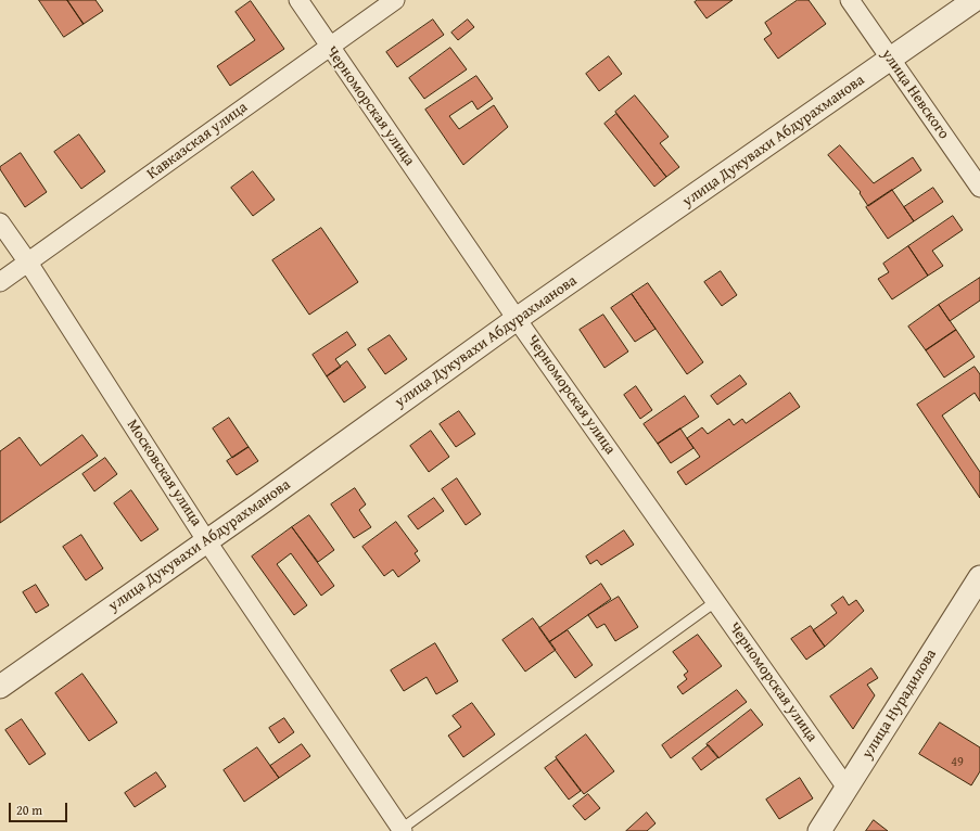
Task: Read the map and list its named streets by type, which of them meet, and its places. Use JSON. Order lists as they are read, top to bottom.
{
  "streets": {
    "street": [
      "улица Невского",
      "Черноморская улица",
      "Кавказская улица",
      "улица Дукувахи Абдурахманова",
      "Московская улица",
      "улица Нурадилова"
    ]
  },
  "crossings": [
    ["улица Невского", "улица Дукувахи Абдурахманова"],
    ["Черноморская улица", "Кавказская улица"],
    ["Черноморская улица", "улица Дукувахи Абдурахманова"],
    ["Черноморская улица", "улица Нурадилова"],
    ["Кавказская улица", "Московская улица"],
    ["улица Дукувахи Абдурахманова", "Московская улица"]
  ],
  "house_numbers": ["49"],
  "scale_bar": "20 m"
}
